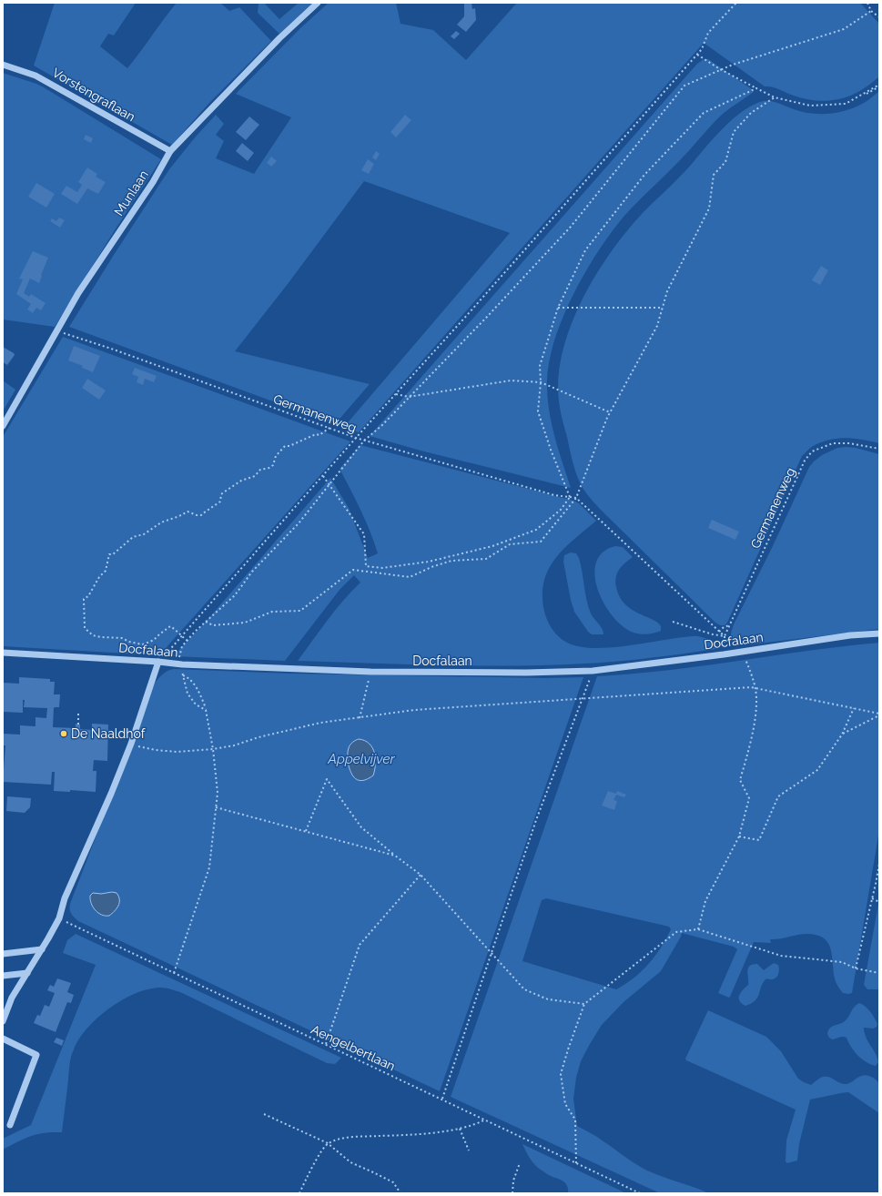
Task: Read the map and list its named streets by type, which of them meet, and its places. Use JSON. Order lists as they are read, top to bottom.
{
  "streets": {
    "street": ["Vorstengraflaan", "Munlaan", "Docfalaan"],
    "path": ["Germanenweg", "Aengelbertlaan"]
  },
  "crossings": [
    ["Vorstengraflaan", "Munlaan"],
    ["Munlaan", "Germanenweg"],
    ["Germanenweg", "Docfalaan"]
  ],
  "water": ["Appelvijver"],
  "places": ["De Naaldhof"]
}
